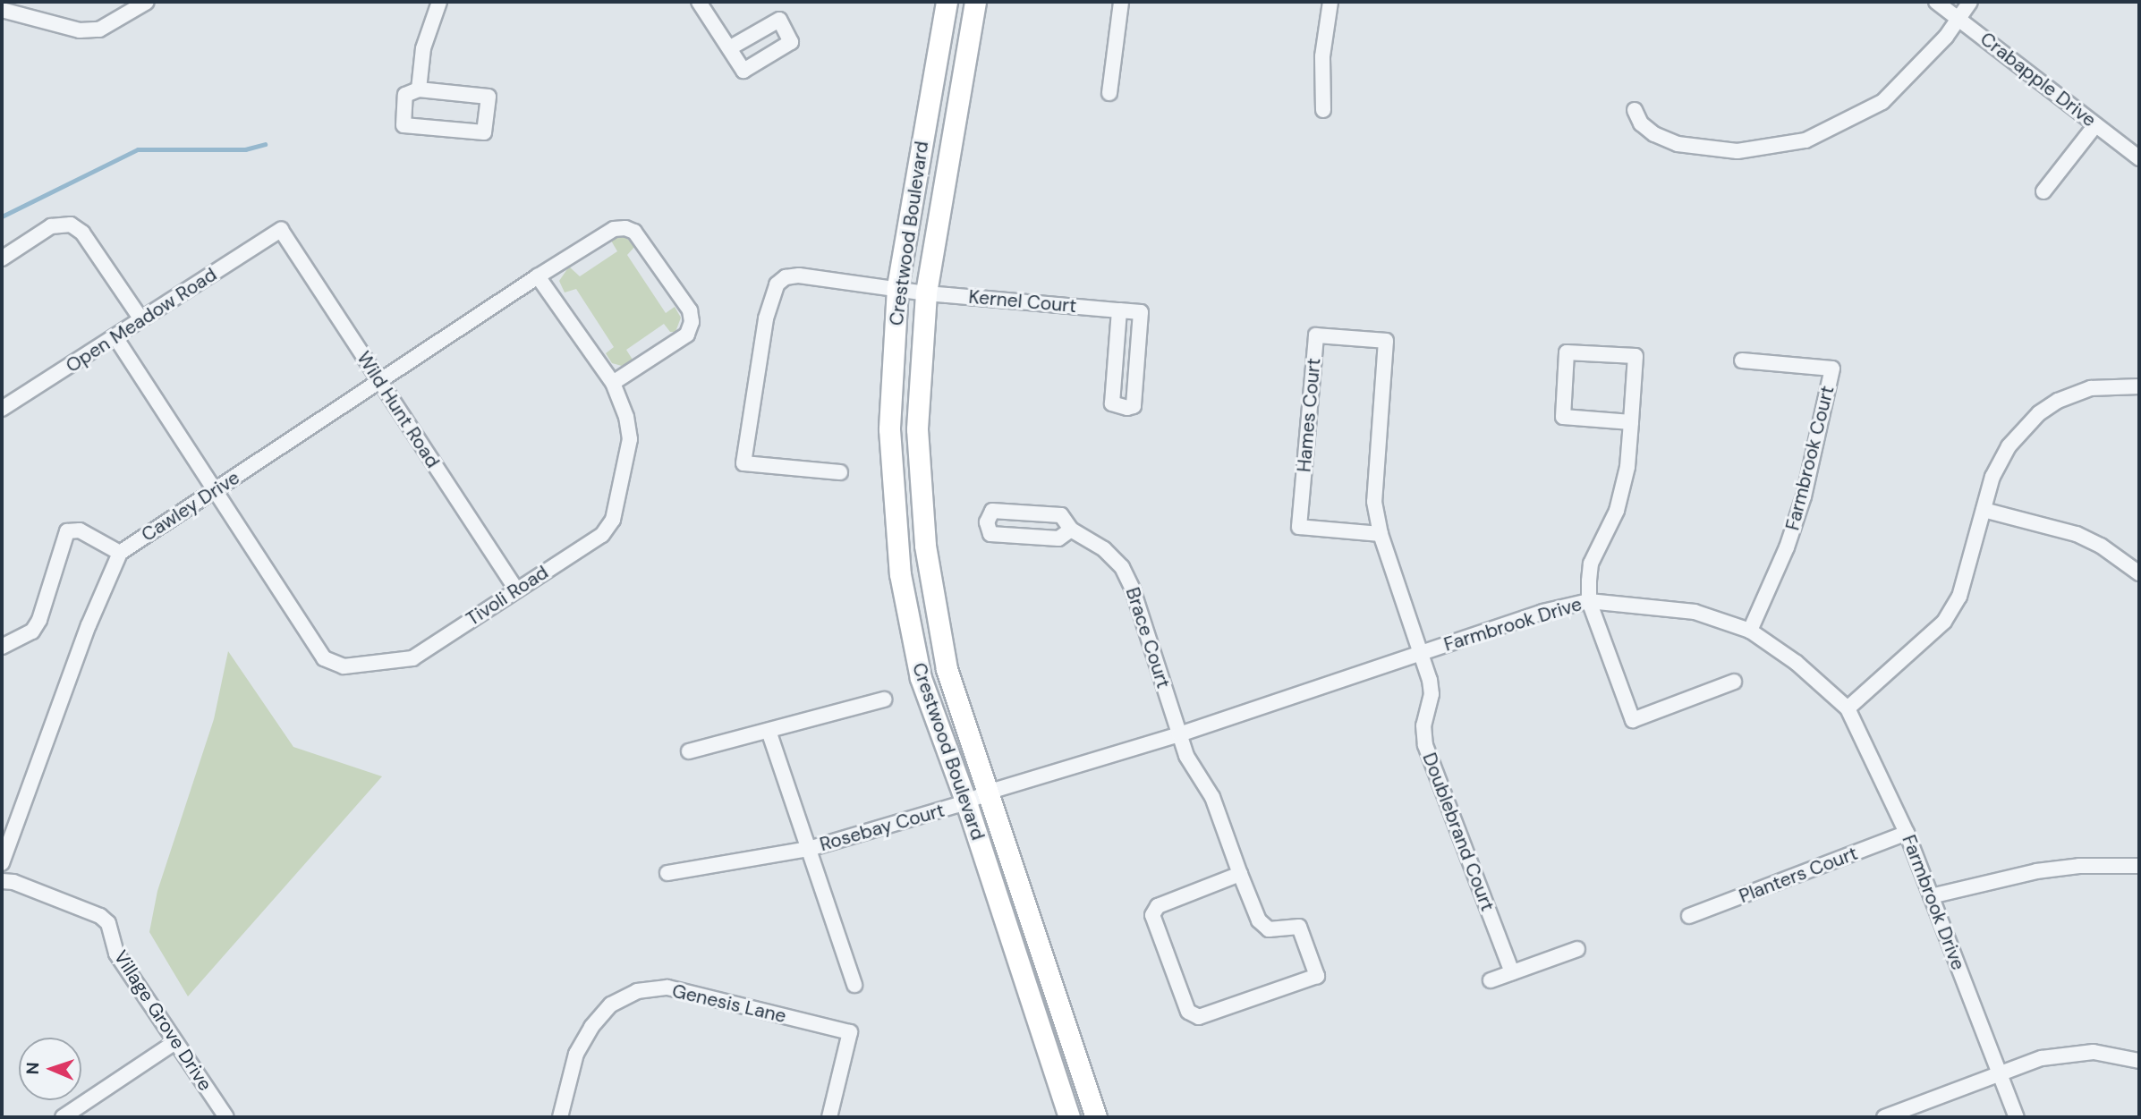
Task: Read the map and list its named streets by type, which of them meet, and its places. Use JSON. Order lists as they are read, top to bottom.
{
  "streets": {
    "main road": ["Crestwood Boulevard"],
    "street": [
      "Crabapple Drive",
      "Kernel Court",
      "Open Meadow Road",
      "Wild Hunt Road",
      "Hames Court",
      "Farmbrook Court",
      "Cawley Drive",
      "Tivoli Road",
      "Farmbrook Drive",
      "Brace Court",
      "Rosebay Court",
      "Doublebrand Court",
      "Planters Court",
      "Genesis Lane",
      "Village Grove Drive"
    ]
  },
  "crossings": [
    ["Crestwood Boulevard", "Kernel Court"],
    ["Crestwood Boulevard", "Farmbrook Drive"],
    ["Crestwood Boulevard", "Rosebay Court"],
    ["Open Meadow Road", "Wild Hunt Road"],
    ["Open Meadow Road", "Tivoli Road"],
    ["Wild Hunt Road", "Cawley Drive"],
    ["Wild Hunt Road", "Tivoli Road"],
    ["Hames Court", "Farmbrook Drive"],
    ["Hames Court", "Doublebrand Court"],
    ["Farmbrook Court", "Farmbrook Drive"],
    ["Cawley Drive", "Tivoli Road"],
    ["Farmbrook Drive", "Brace Court"],
    ["Farmbrook Drive", "Rosebay Court"],
    ["Farmbrook Drive", "Doublebrand Court"],
    ["Farmbrook Drive", "Planters Court"]
  ],
  "north": "left"
}
